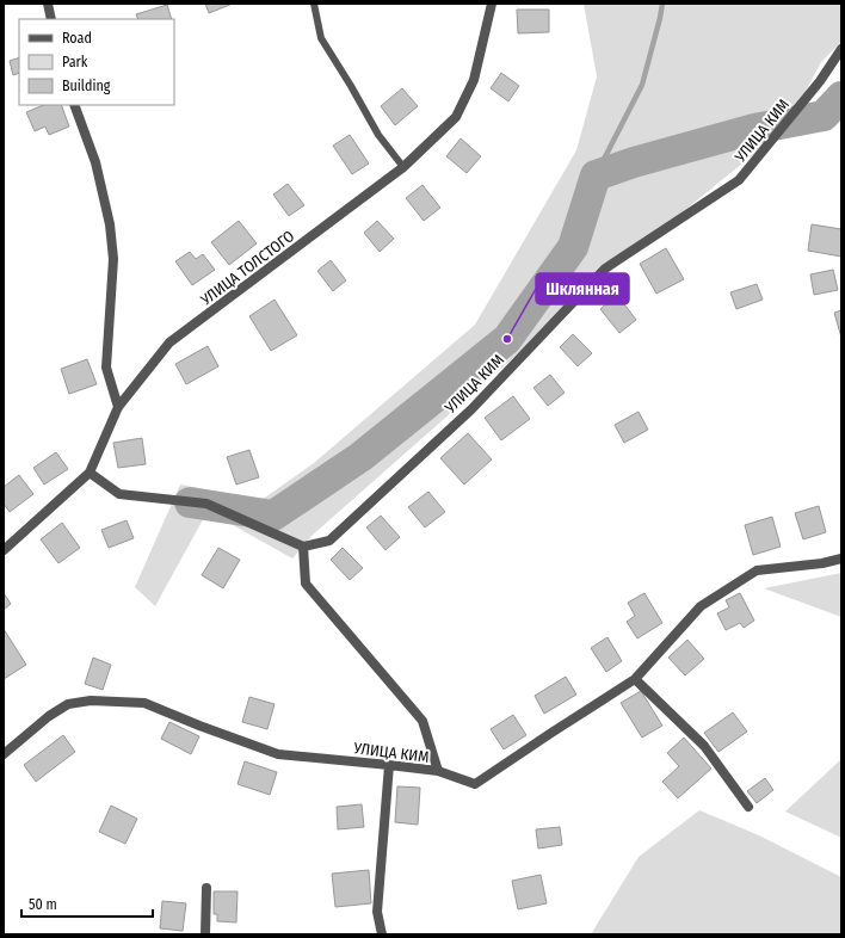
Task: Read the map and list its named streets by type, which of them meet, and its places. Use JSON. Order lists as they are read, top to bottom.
{
  "streets": {
    "street": ["УЛИЦА КИМ", "УЛИЦА ТОЛСТОГО"]
  },
  "places": ["Шклянная"],
  "legend": ["Road", "Park", "Building"],
  "scale_bar": "50 m"
}
